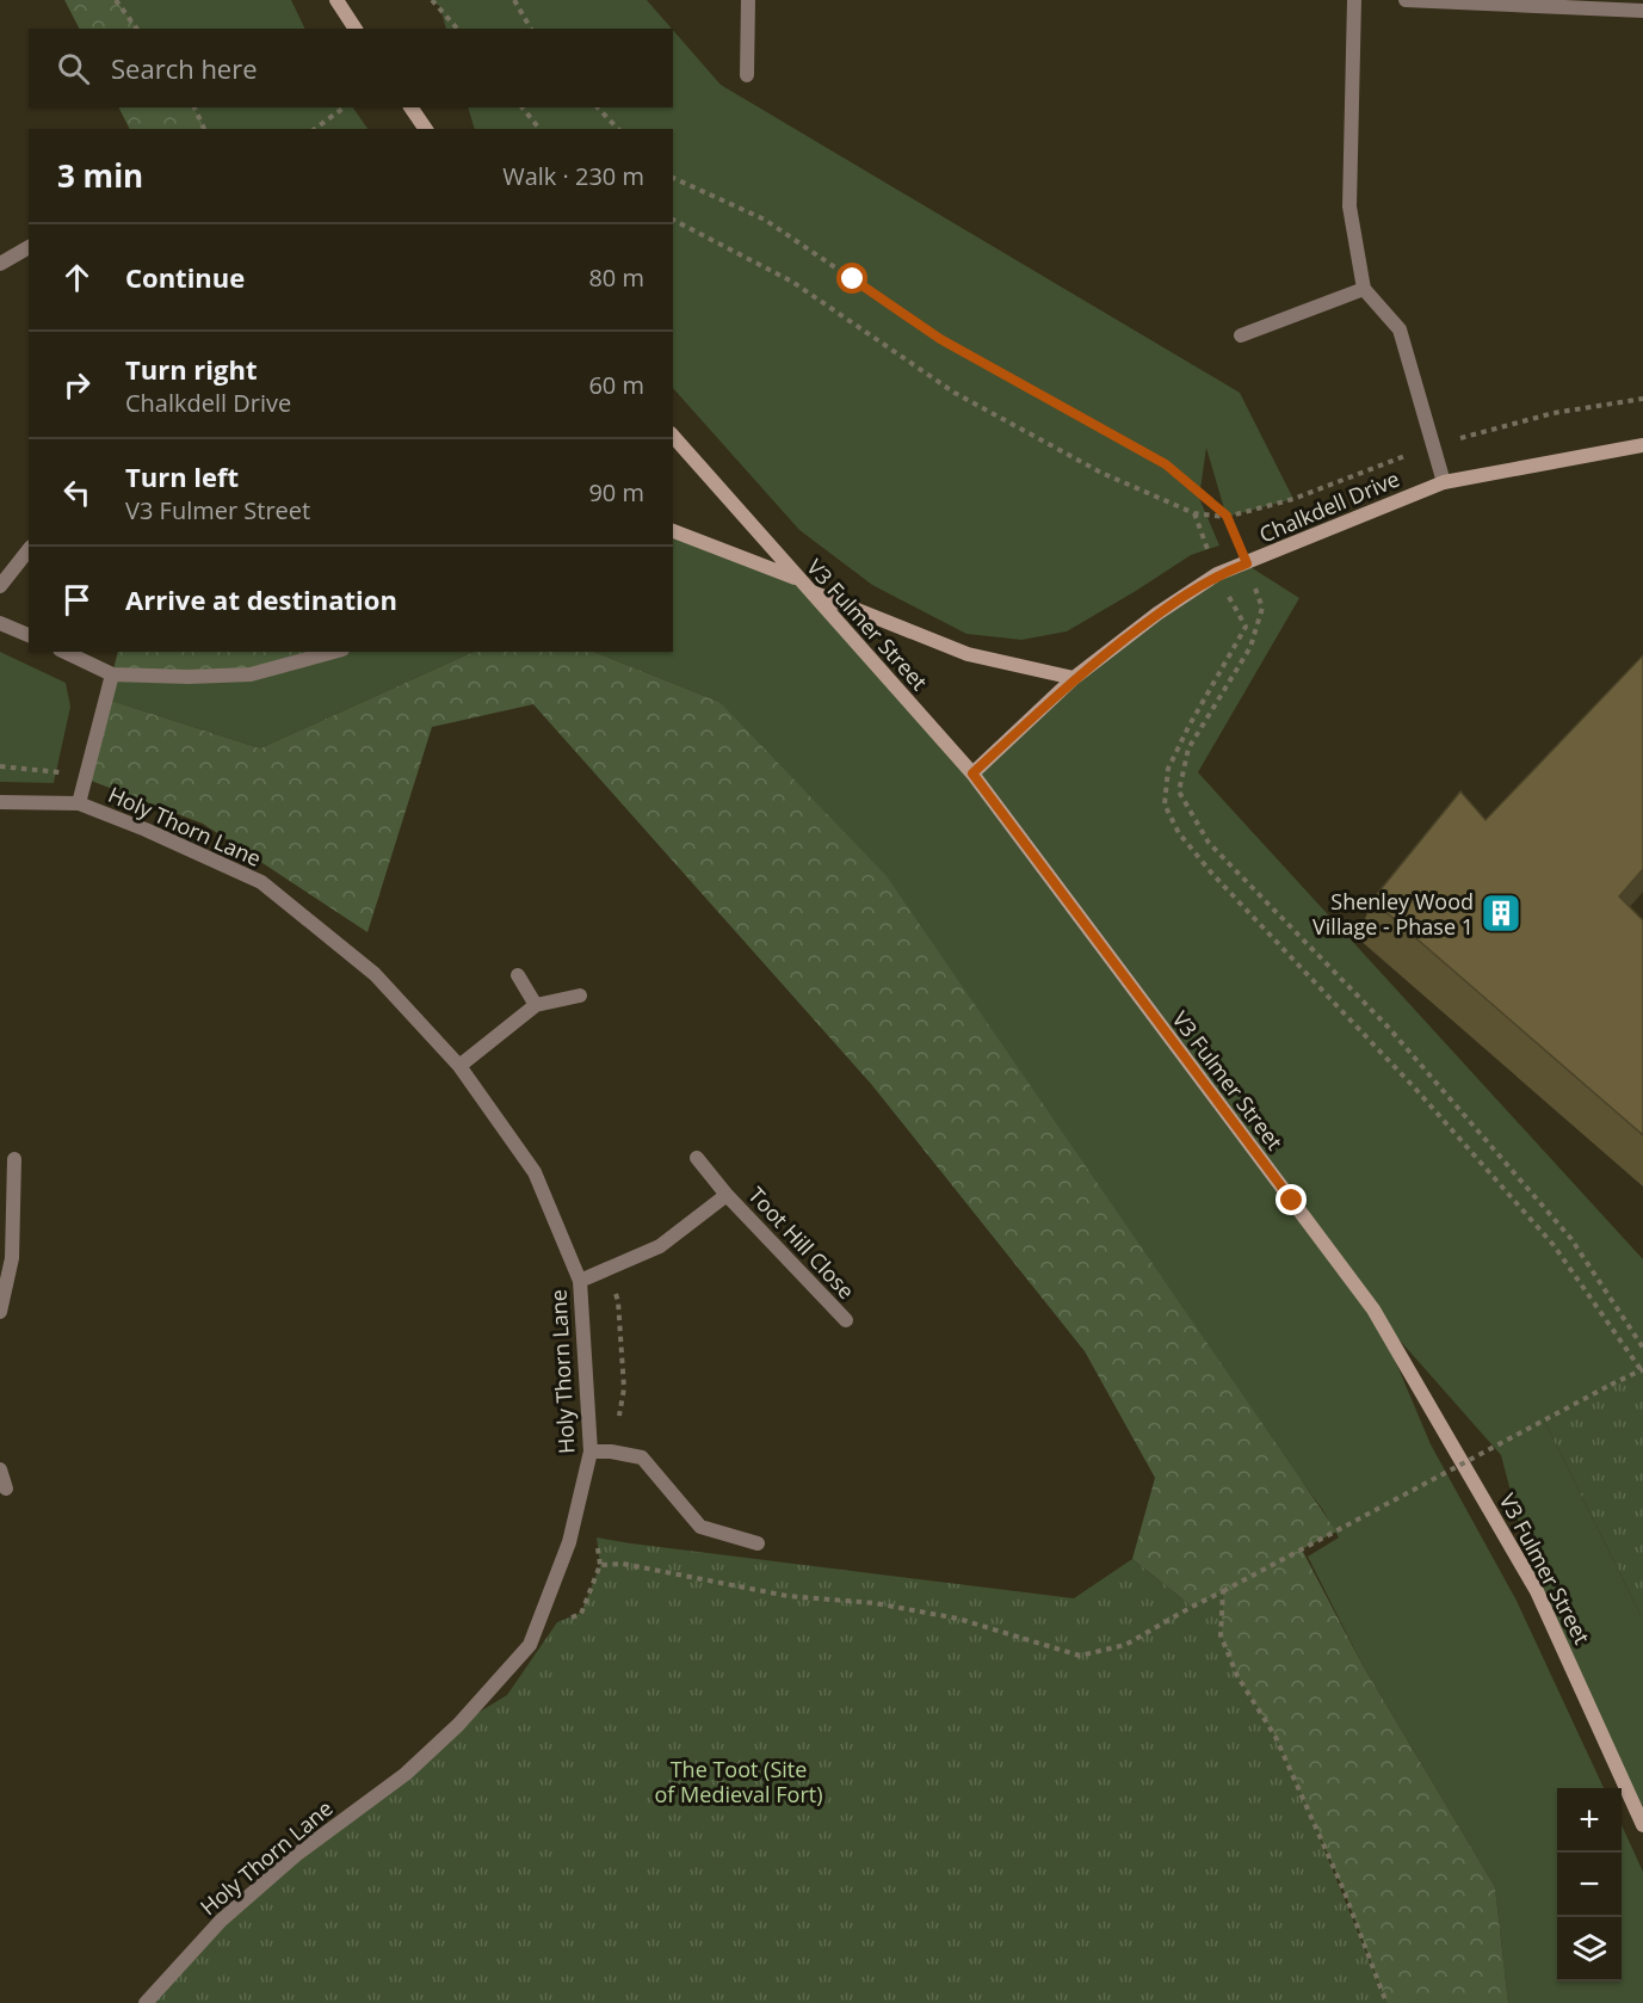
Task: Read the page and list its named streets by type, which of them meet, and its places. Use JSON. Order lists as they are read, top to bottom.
{
  "streets": {
    "street": [
      "Chalkdell Drive",
      "V3 Fulmer Street",
      "Holy Thorn Lane",
      "Toot Hill Close"
    ]
  },
  "crossings": [
    ["Chalkdell Drive", "V3 Fulmer Street"],
    ["Holy Thorn Lane", "Toot Hill Close"]
  ],
  "parks": ["The Toot (Site of Medieval Fort)"],
  "places": {
    "building": ["Shenley Wood Village - Phase 1"]
  },
  "page": {
    "search": "Search here",
    "heading": ["3 min", "Walk · 230 m"],
    "list": [
      ["Continue", "80 m"],
      ["Turn right", "Chalkdell Drive", "60 m"],
      ["Turn left", "V3 Fulmer Street", "90 m"],
      "Arrive at destination"
    ],
    "map_buttons": ["+", "−"]
  }
}
